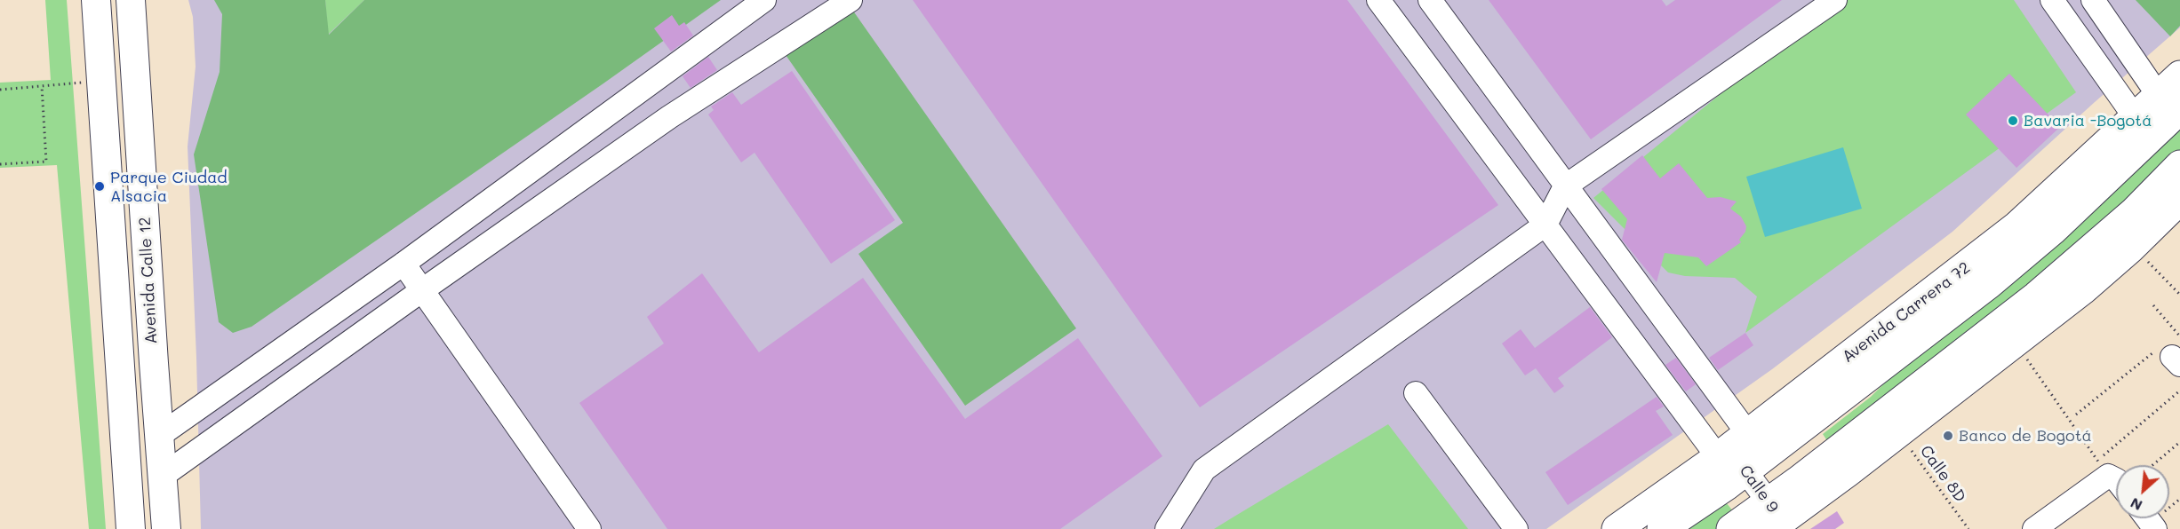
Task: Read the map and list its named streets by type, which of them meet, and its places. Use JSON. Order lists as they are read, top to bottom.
{
  "streets": {
    "highway": ["Avenida Carrera 72"],
    "main road": ["Avenida Calle 12"],
    "street": ["Calle 9"],
    "path": ["Calle 8D"]
  },
  "crossings": [
    ["Avenida Carrera 72", "Calle 9"]
  ],
  "places": ["Bavaria -Bogotá", "Parque Ciudad Alsacia", "Banco de Bogotá"],
  "north": "bottom left"
}
